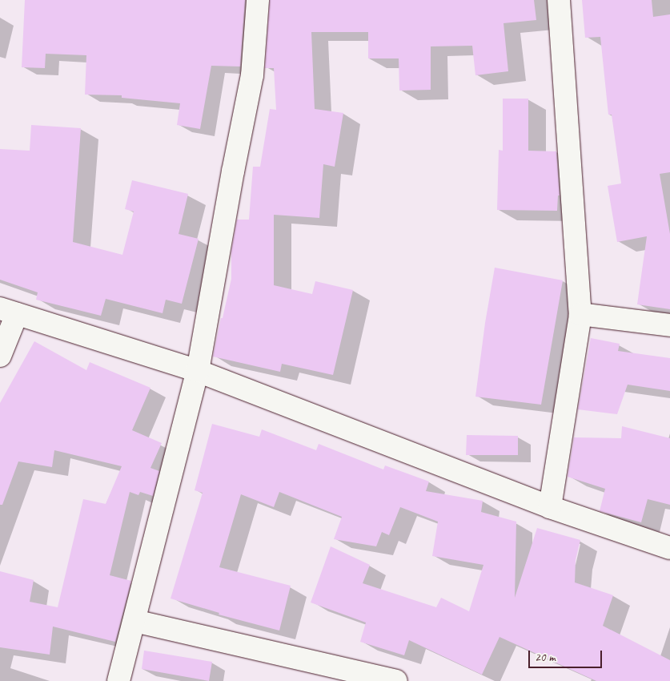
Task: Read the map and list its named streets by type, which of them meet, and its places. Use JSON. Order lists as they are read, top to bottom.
{
  "scale_bar": "20 m"
}
